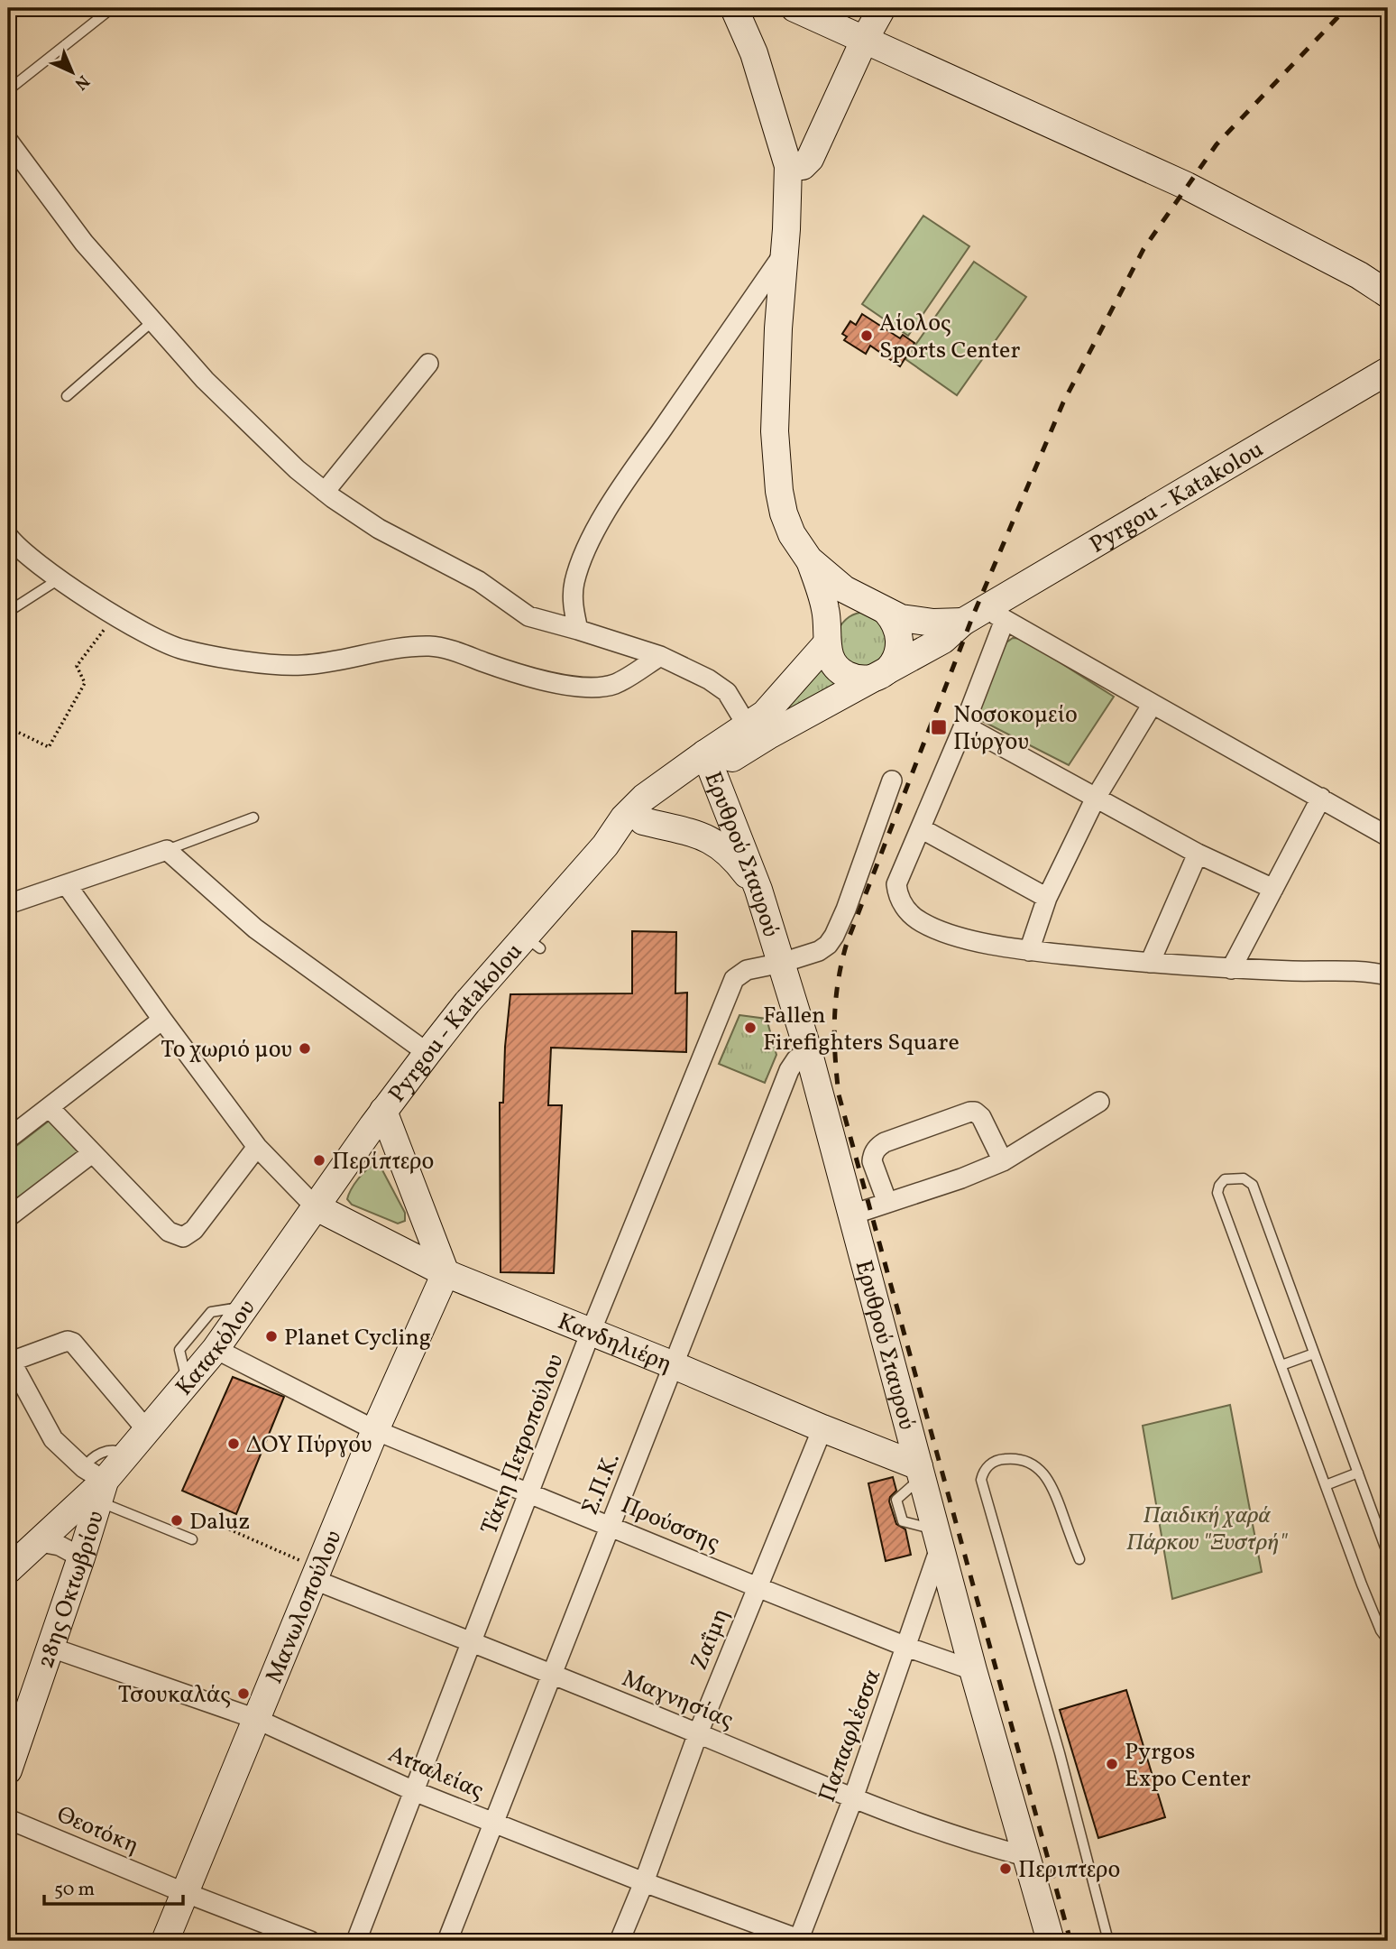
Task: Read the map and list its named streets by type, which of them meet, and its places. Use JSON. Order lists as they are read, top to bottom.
{
  "streets": {
    "main road": [
      "Pyrgou - Katakolou",
      "Ερυθρού Σταυρού",
      "Κανδηλιέρη",
      "Κατακόλου",
      "28ης Οκτωβρίου",
      "Μανωλοπούλου"
    ],
    "street": [
      "Τάκη Πετροπούλου",
      "Σ.Π.Κ.",
      "Προύσσης",
      "Ζαΐμη",
      "Μαγνησίας",
      "Παπαφλέσσα",
      "Ατταλείας",
      "Θεοτόκη"
    ]
  },
  "crossings": [
    ["Pyrgou - Katakolou", "Ερυθρού Σταυρού"],
    ["Pyrgou - Katakolou", "Κανδηλιέρη"],
    ["Pyrgou - Katakolou", "Κατακόλου"],
    ["Ερυθρού Σταυρού", "Κανδηλιέρη"],
    ["Ερυθρού Σταυρού", "Τάκη Πετροπούλου"],
    ["Ερυθρού Σταυρού", "Σ.Π.Κ."],
    ["Ερυθρού Σταυρού", "Προύσσης"],
    ["Ερυθρού Σταυρού", "Μαγνησίας"],
    ["Ερυθρού Σταυρού", "Παπαφλέσσα"],
    ["Κανδηλιέρη", "Κατακόλου"],
    ["Κανδηλιέρη", "Τάκη Πετροπούλου"],
    ["Κανδηλιέρη", "Σ.Π.Κ."],
    ["Κανδηλιέρη", "Μανωλοπούλου"],
    ["Κανδηλιέρη", "Ζαΐμη"],
    ["Κατακόλου", "Προύσσης"],
    ["Κατακόλου", "28ης Οκτωβρίου"],
    ["Τάκη Πετροπούλου", "Προύσσης"],
    ["Τάκη Πετροπούλου", "Μαγνησίας"],
    ["Τάκη Πετροπούλου", "Ατταλείας"],
    ["Σ.Π.Κ.", "Προύσσης"],
    ["Σ.Π.Κ.", "Μαγνησίας"],
    ["Σ.Π.Κ.", "Ατταλείας"],
    ["Προύσσης", "Μανωλοπούλου"],
    ["Προύσσης", "Ζαΐμη"],
    ["Προύσσης", "Παπαφλέσσα"],
    ["28ης Οκτωβρίου", "Ατταλείας"],
    ["Μανωλοπούλου", "Μαγνησίας"],
    ["Μανωλοπούλου", "Ατταλείας"],
    ["Μανωλοπούλου", "Θεοτόκη"],
    ["Ζαΐμη", "Μαγνησίας"],
    ["Ζαΐμη", "Ατταλείας"],
    ["Μαγνησίας", "Παπαφλέσσα"],
    ["Παπαφλέσσα", "Ατταλείας"]
  ],
  "parks": ["Παιδική χαρά Πάρκου \"Ξυστρή\""],
  "places": {
    "other": [
      "Αίολος Sports Center",
      "Fallen Firefighters Square",
      "Το χωριό μου",
      "Περίπτερο",
      "Planet Cycling",
      "ΔΟΥ Πύργου",
      "Daluz",
      "Τσουκαλάς",
      "Pyrgos Expo Center",
      "Περιπτερο"
    ],
    "transit": ["Νοσοκομείο Πύργου"]
  },
  "scale_bar": "50 m",
  "north": "bottom right"
}
